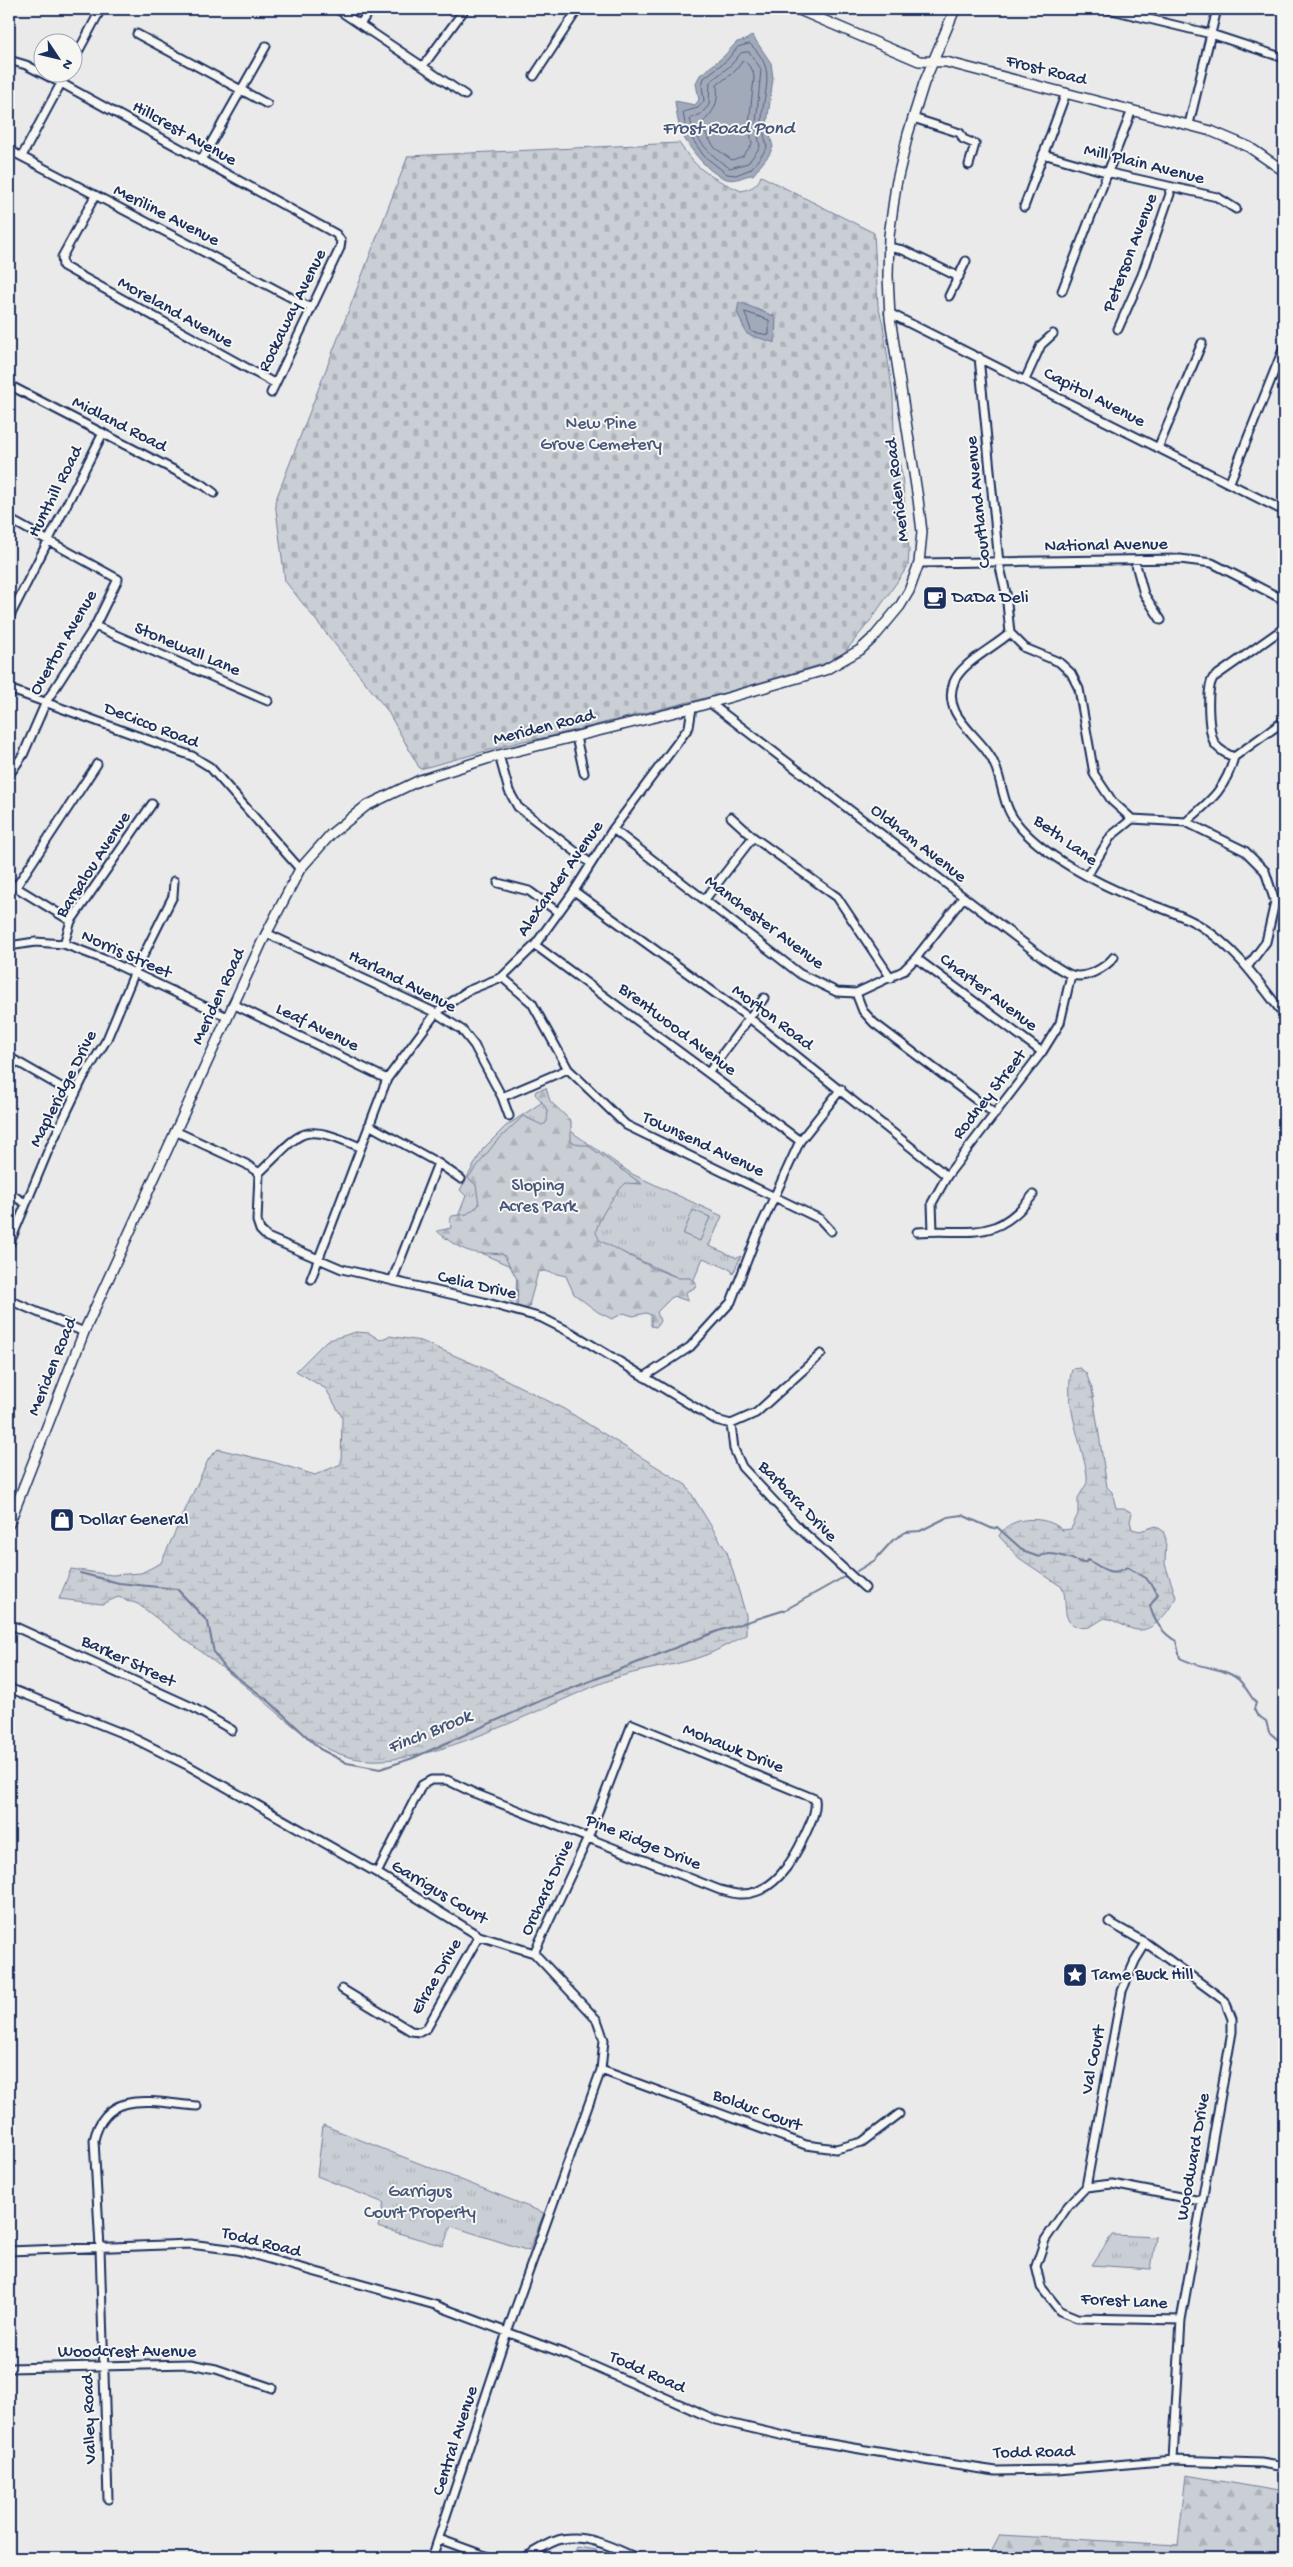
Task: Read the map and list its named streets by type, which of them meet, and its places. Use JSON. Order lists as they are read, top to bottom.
{
  "streets": {
    "main road": ["Frost Road", "Meriden Road"],
    "street": [
      "Hillcrest Avenue",
      "Mill Plain Avenue",
      "Meriline Avenue",
      "Peterson Avenue",
      "Rockaway Avenue",
      "Moreland Avenue",
      "Capitol Avenue",
      "Midland Road",
      "Hunthill Road",
      "Courtland Avenue",
      "National Avenue",
      "Overton Avenue",
      "Stonewall Lane",
      "DeCicco Road",
      "Beth Lane",
      "Oldham Avenue",
      "Barsalou Avenue",
      "Alexander Avenue",
      "Manchester Avenue",
      "Norris Street",
      "Harland Avenue",
      "Charter Avenue",
      "Morton Road",
      "Leaf Avenue",
      "Brentwood Avenue",
      "Mapleridge Drive",
      "Rodney Street",
      "Townsend Avenue",
      "Celia Drive",
      "Barbara Drive",
      "Barker Street",
      "Mohawk Drive",
      "Pine Ridge Drive",
      "Orchard Drive",
      "Garrigus Court",
      "Elrae Drive",
      "Val Court",
      "Bolduc Court",
      "Woodward Drive",
      "Todd Road",
      "Forest Lane",
      "Woodcrest Avenue",
      "Valley Road",
      "Central Avenue"
    ]
  },
  "crossings": [
    ["Frost Road", "Meriden Road"],
    ["Hillcrest Avenue", "Rockaway Avenue"],
    ["Mill Plain Avenue", "Peterson Avenue"],
    ["Meriline Avenue", "Rockaway Avenue"],
    ["Meriline Avenue", "Moreland Avenue"],
    ["Rockaway Avenue", "Moreland Avenue"],
    ["Capitol Avenue", "Meriden Road"],
    ["Capitol Avenue", "Courtland Avenue"],
    ["Midland Road", "Hunthill Road"],
    ["Meriden Road", "National Avenue"],
    ["Meriden Road", "DeCicco Road"],
    ["Meriden Road", "Oldham Avenue"],
    ["Meriden Road", "Alexander Avenue"],
    ["Meriden Road", "Norris Street"],
    ["Meriden Road", "Harland Avenue"],
    ["Meriden Road", "Leaf Avenue"],
    ["Hunthill Road", "Overton Avenue"],
    ["Courtland Avenue", "National Avenue"],
    ["Courtland Avenue", "Beth Lane"],
    ["Overton Avenue", "Stonewall Lane"],
    ["Overton Avenue", "DeCicco Road"],
    ["Oldham Avenue", "Rodney Street"],
    ["Barsalou Avenue", "Norris Street"],
    ["Alexander Avenue", "Manchester Avenue"],
    ["Alexander Avenue", "Harland Avenue"],
    ["Alexander Avenue", "Morton Road"],
    ["Alexander Avenue", "Leaf Avenue"],
    ["Alexander Avenue", "Brentwood Avenue"],
    ["Alexander Avenue", "Townsend Avenue"],
    ["Alexander Avenue", "Celia Drive"],
    ["Norris Street", "Mapleridge Drive"],
    ["Charter Avenue", "Rodney Street"],
    ["Morton Road", "Rodney Street"],
    ["Celia Drive", "Barbara Drive"],
    ["Mohawk Drive", "Pine Ridge Drive"],
    ["Mohawk Drive", "Orchard Drive"],
    ["Pine Ridge Drive", "Orchard Drive"],
    ["Pine Ridge Drive", "Garrigus Court"],
    ["Orchard Drive", "Garrigus Court"],
    ["Garrigus Court", "Elrae Drive"],
    ["Garrigus Court", "Bolduc Court"],
    ["Garrigus Court", "Todd Road"],
    ["Garrigus Court", "Central Avenue"],
    ["Val Court", "Woodward Drive"],
    ["Val Court", "Forest Lane"],
    ["Woodward Drive", "Todd Road"],
    ["Woodward Drive", "Forest Lane"],
    ["Todd Road", "Valley Road"],
    ["Todd Road", "Central Avenue"],
    ["Woodcrest Avenue", "Valley Road"]
  ],
  "water": ["Frost Road Pond", "Finch Brook"],
  "parks": ["New Pine Grove Cemetery", "Sloping Acres Park", "Garrigus Court Property"],
  "places": {
    "cafe": ["DaDa Deli"],
    "shop": ["Dollar General"],
    "place": ["Tame Buck Hill"]
  },
  "north": "bottom right"
}
